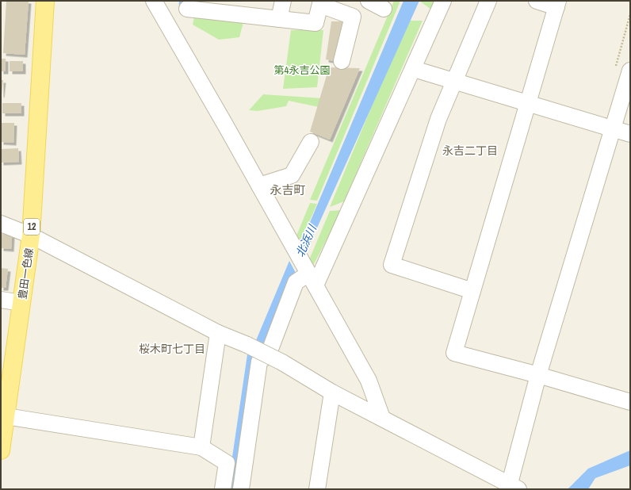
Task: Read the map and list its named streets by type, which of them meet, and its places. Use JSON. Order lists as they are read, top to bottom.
{
  "streets": {
    "main road": ["12", "豊田一色線"]
  },
  "districts": ["永吉二丁目", "永吉町", "桜木町七丁目"],
  "water": ["北浜川"],
  "parks": ["第4永吉公園"]
}
